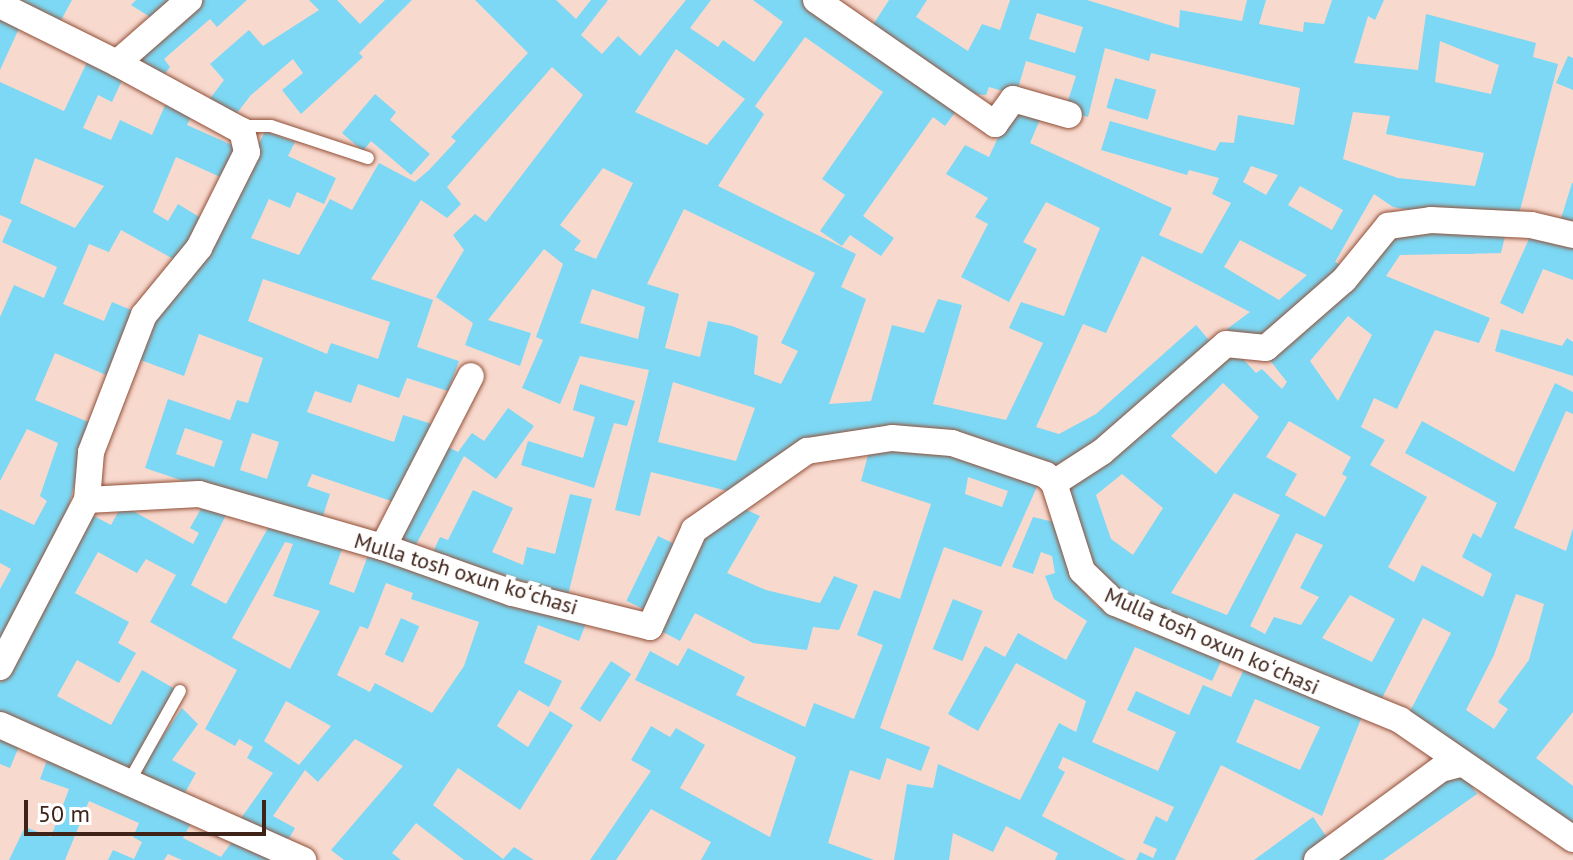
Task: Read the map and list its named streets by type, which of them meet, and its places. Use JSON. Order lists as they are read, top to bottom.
{
  "streets": {
    "street": ["Mulla tosh oxun koʻchasi"]
  },
  "scale_bar": "50 m"
}
